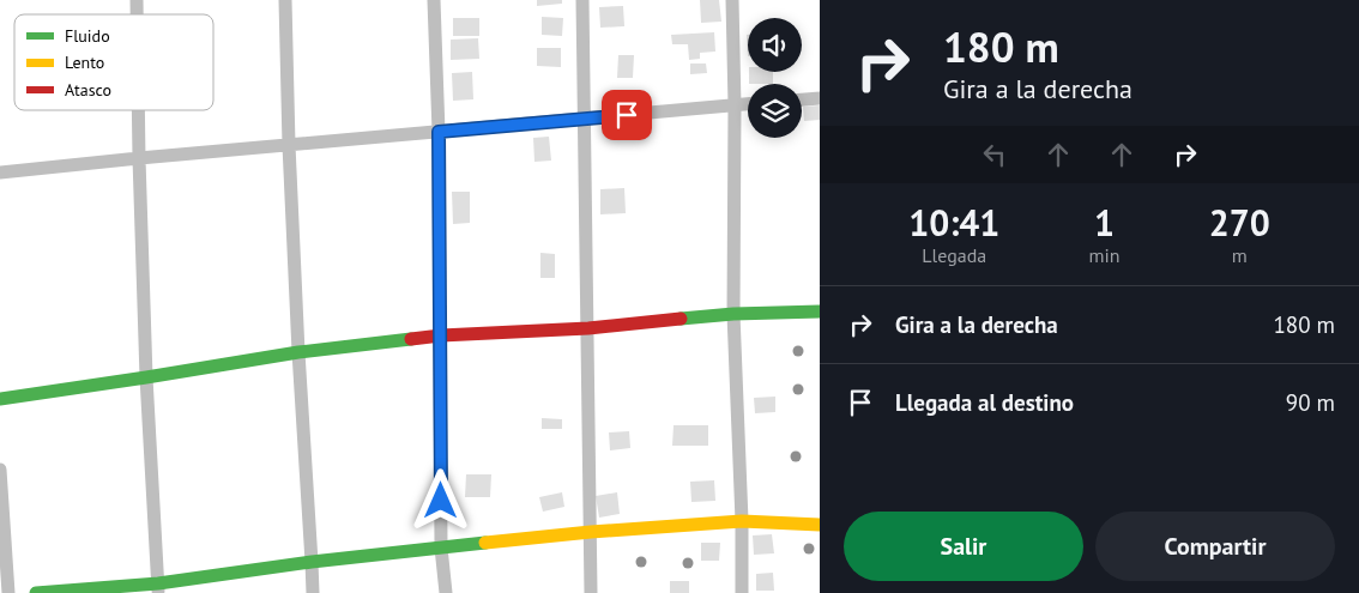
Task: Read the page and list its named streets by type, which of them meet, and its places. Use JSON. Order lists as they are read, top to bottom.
{
  "legend": ["Fluido", "Lento", "Atasco"],
  "page": {
    "turn": ["180 m", "Gira a la derecha"],
    "eta": [
      "10:41",
      "Llegada",
      "1",
      "min",
      "270",
      "m"
    ],
    "list": [
      {
        "name": "Gira a la derecha",
        "value": "180 m"
      },
      {
        "name": "Llegada al destino",
        "value": "90 m"
      }
    ],
    "buttons": ["Salir", "Compartir"]
  }
}
